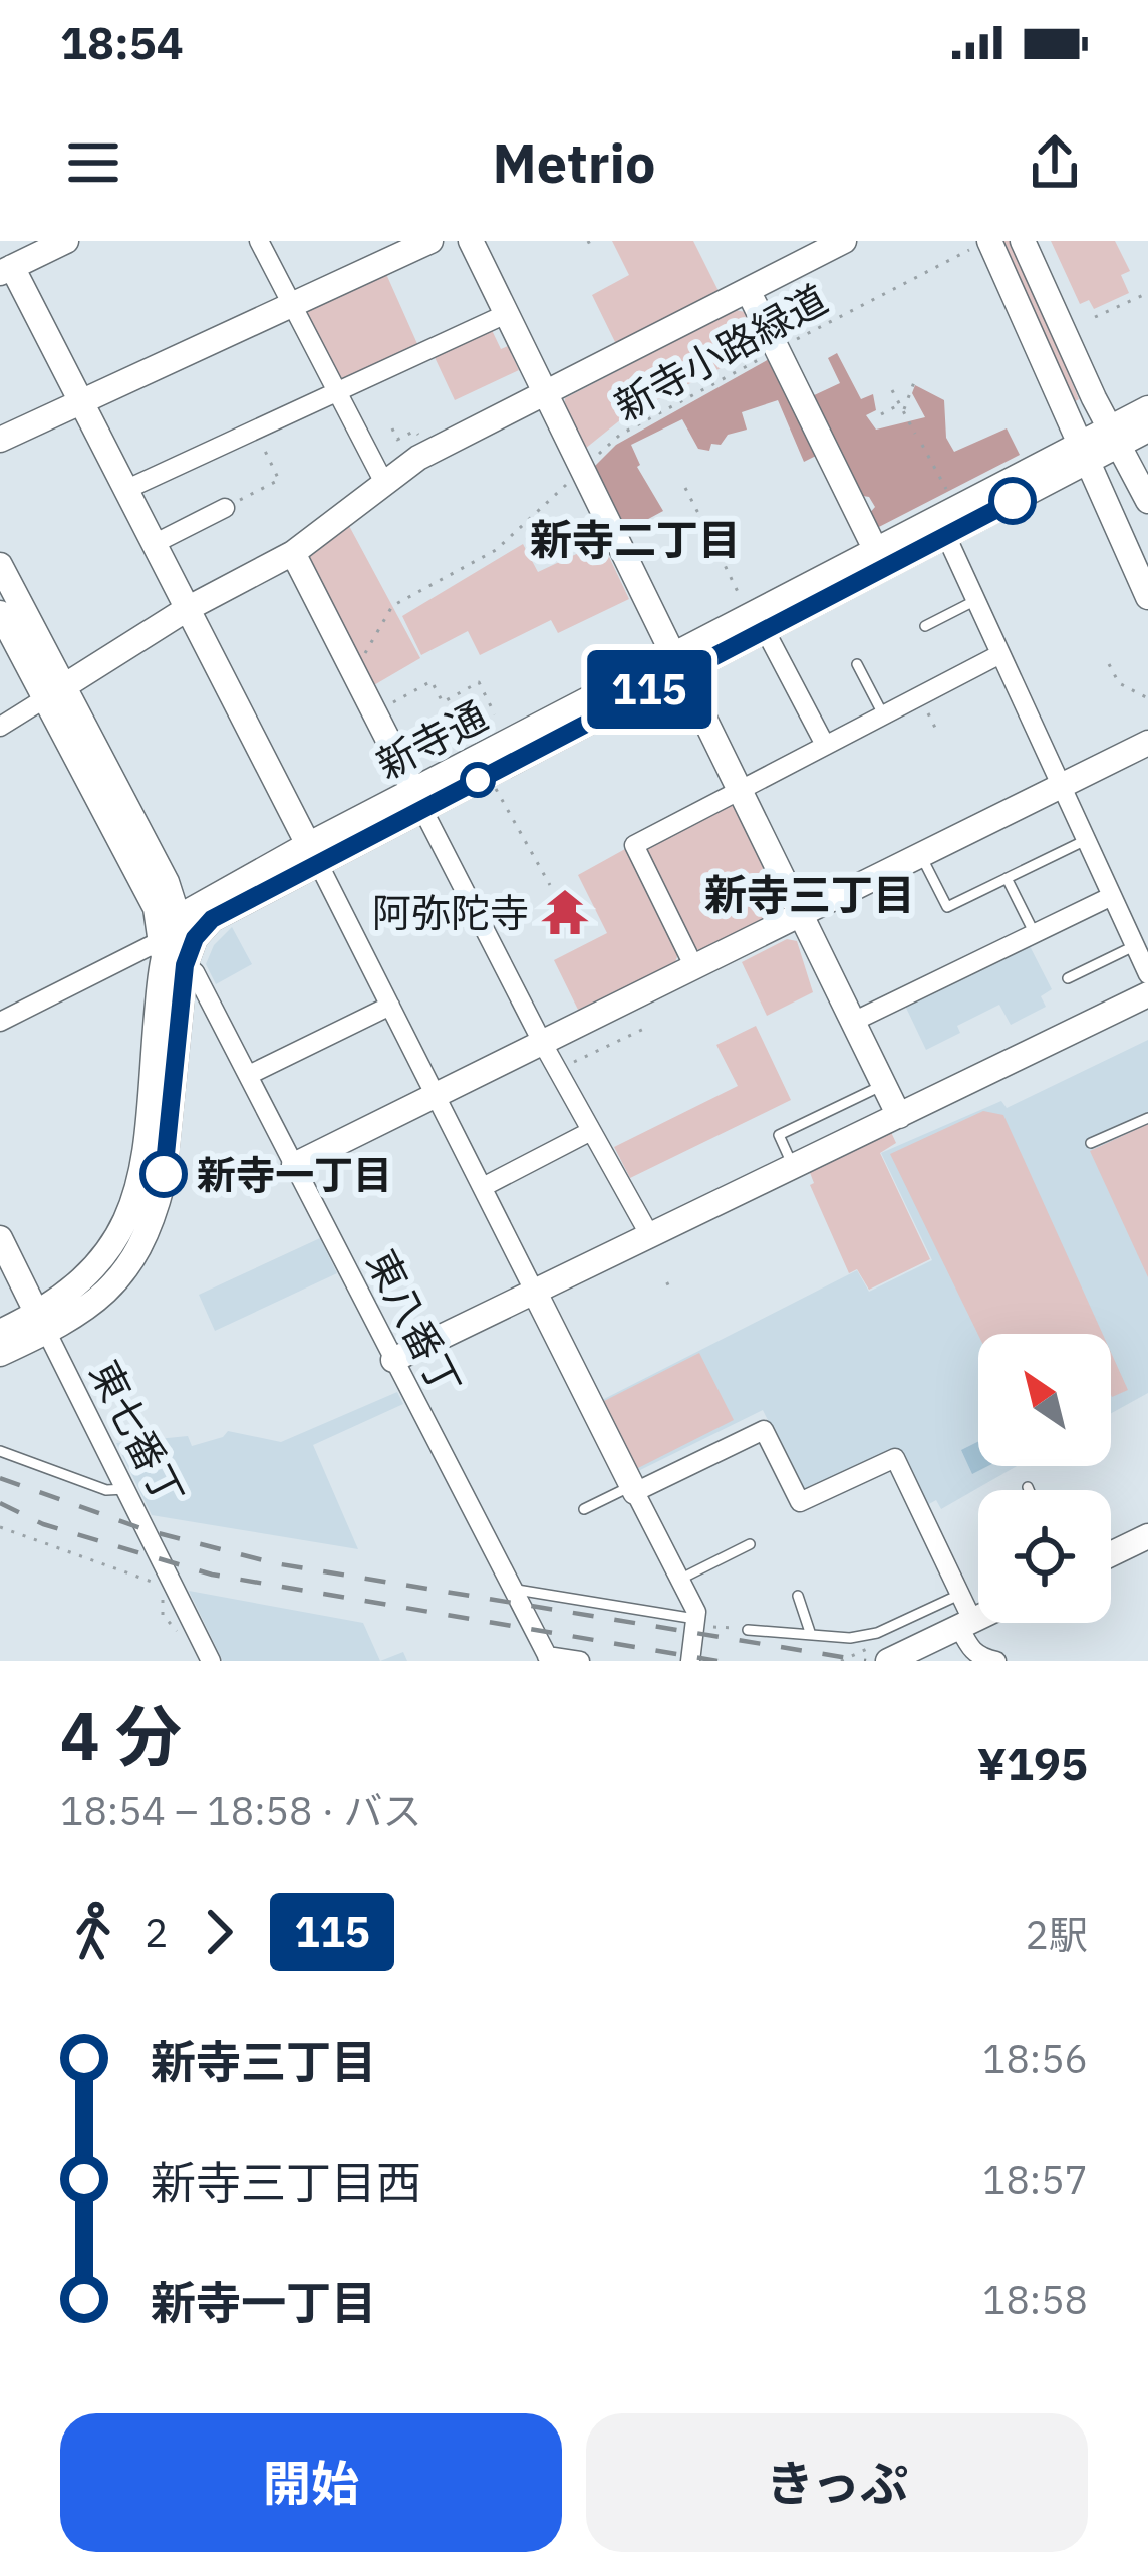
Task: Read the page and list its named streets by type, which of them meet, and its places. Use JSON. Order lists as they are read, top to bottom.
{
  "streets": {
    "street": ["新寺通", "東八番丁", "東七番丁"],
    "path": ["新寺小路緑道"]
  },
  "crossings": [
    ["新寺通", "東八番丁"]
  ],
  "districts": ["新寺二丁目", "新寺三丁目"],
  "places": {
    "temple": ["阿弥陀寺"],
    "other": ["新寺一丁目"]
  },
  "lines": ["bus line 115"],
  "north": "top left",
  "page": {
    "status": "18:54",
    "header": "Metrio",
    "on_map": "115",
    "heading": ["4 分", "18:54 – 18:58 · バス", "¥195"],
    "legs": ["2", "115", "2駅"],
    "list": [
      {
        "name": "新寺三丁目",
        "value": "18:56"
      },
      {
        "name": "新寺三丁目西",
        "value": "18:57"
      },
      {
        "name": "新寺一丁目",
        "value": "18:58"
      }
    ],
    "buttons": ["開始", "きっぷ"]
  }
}
